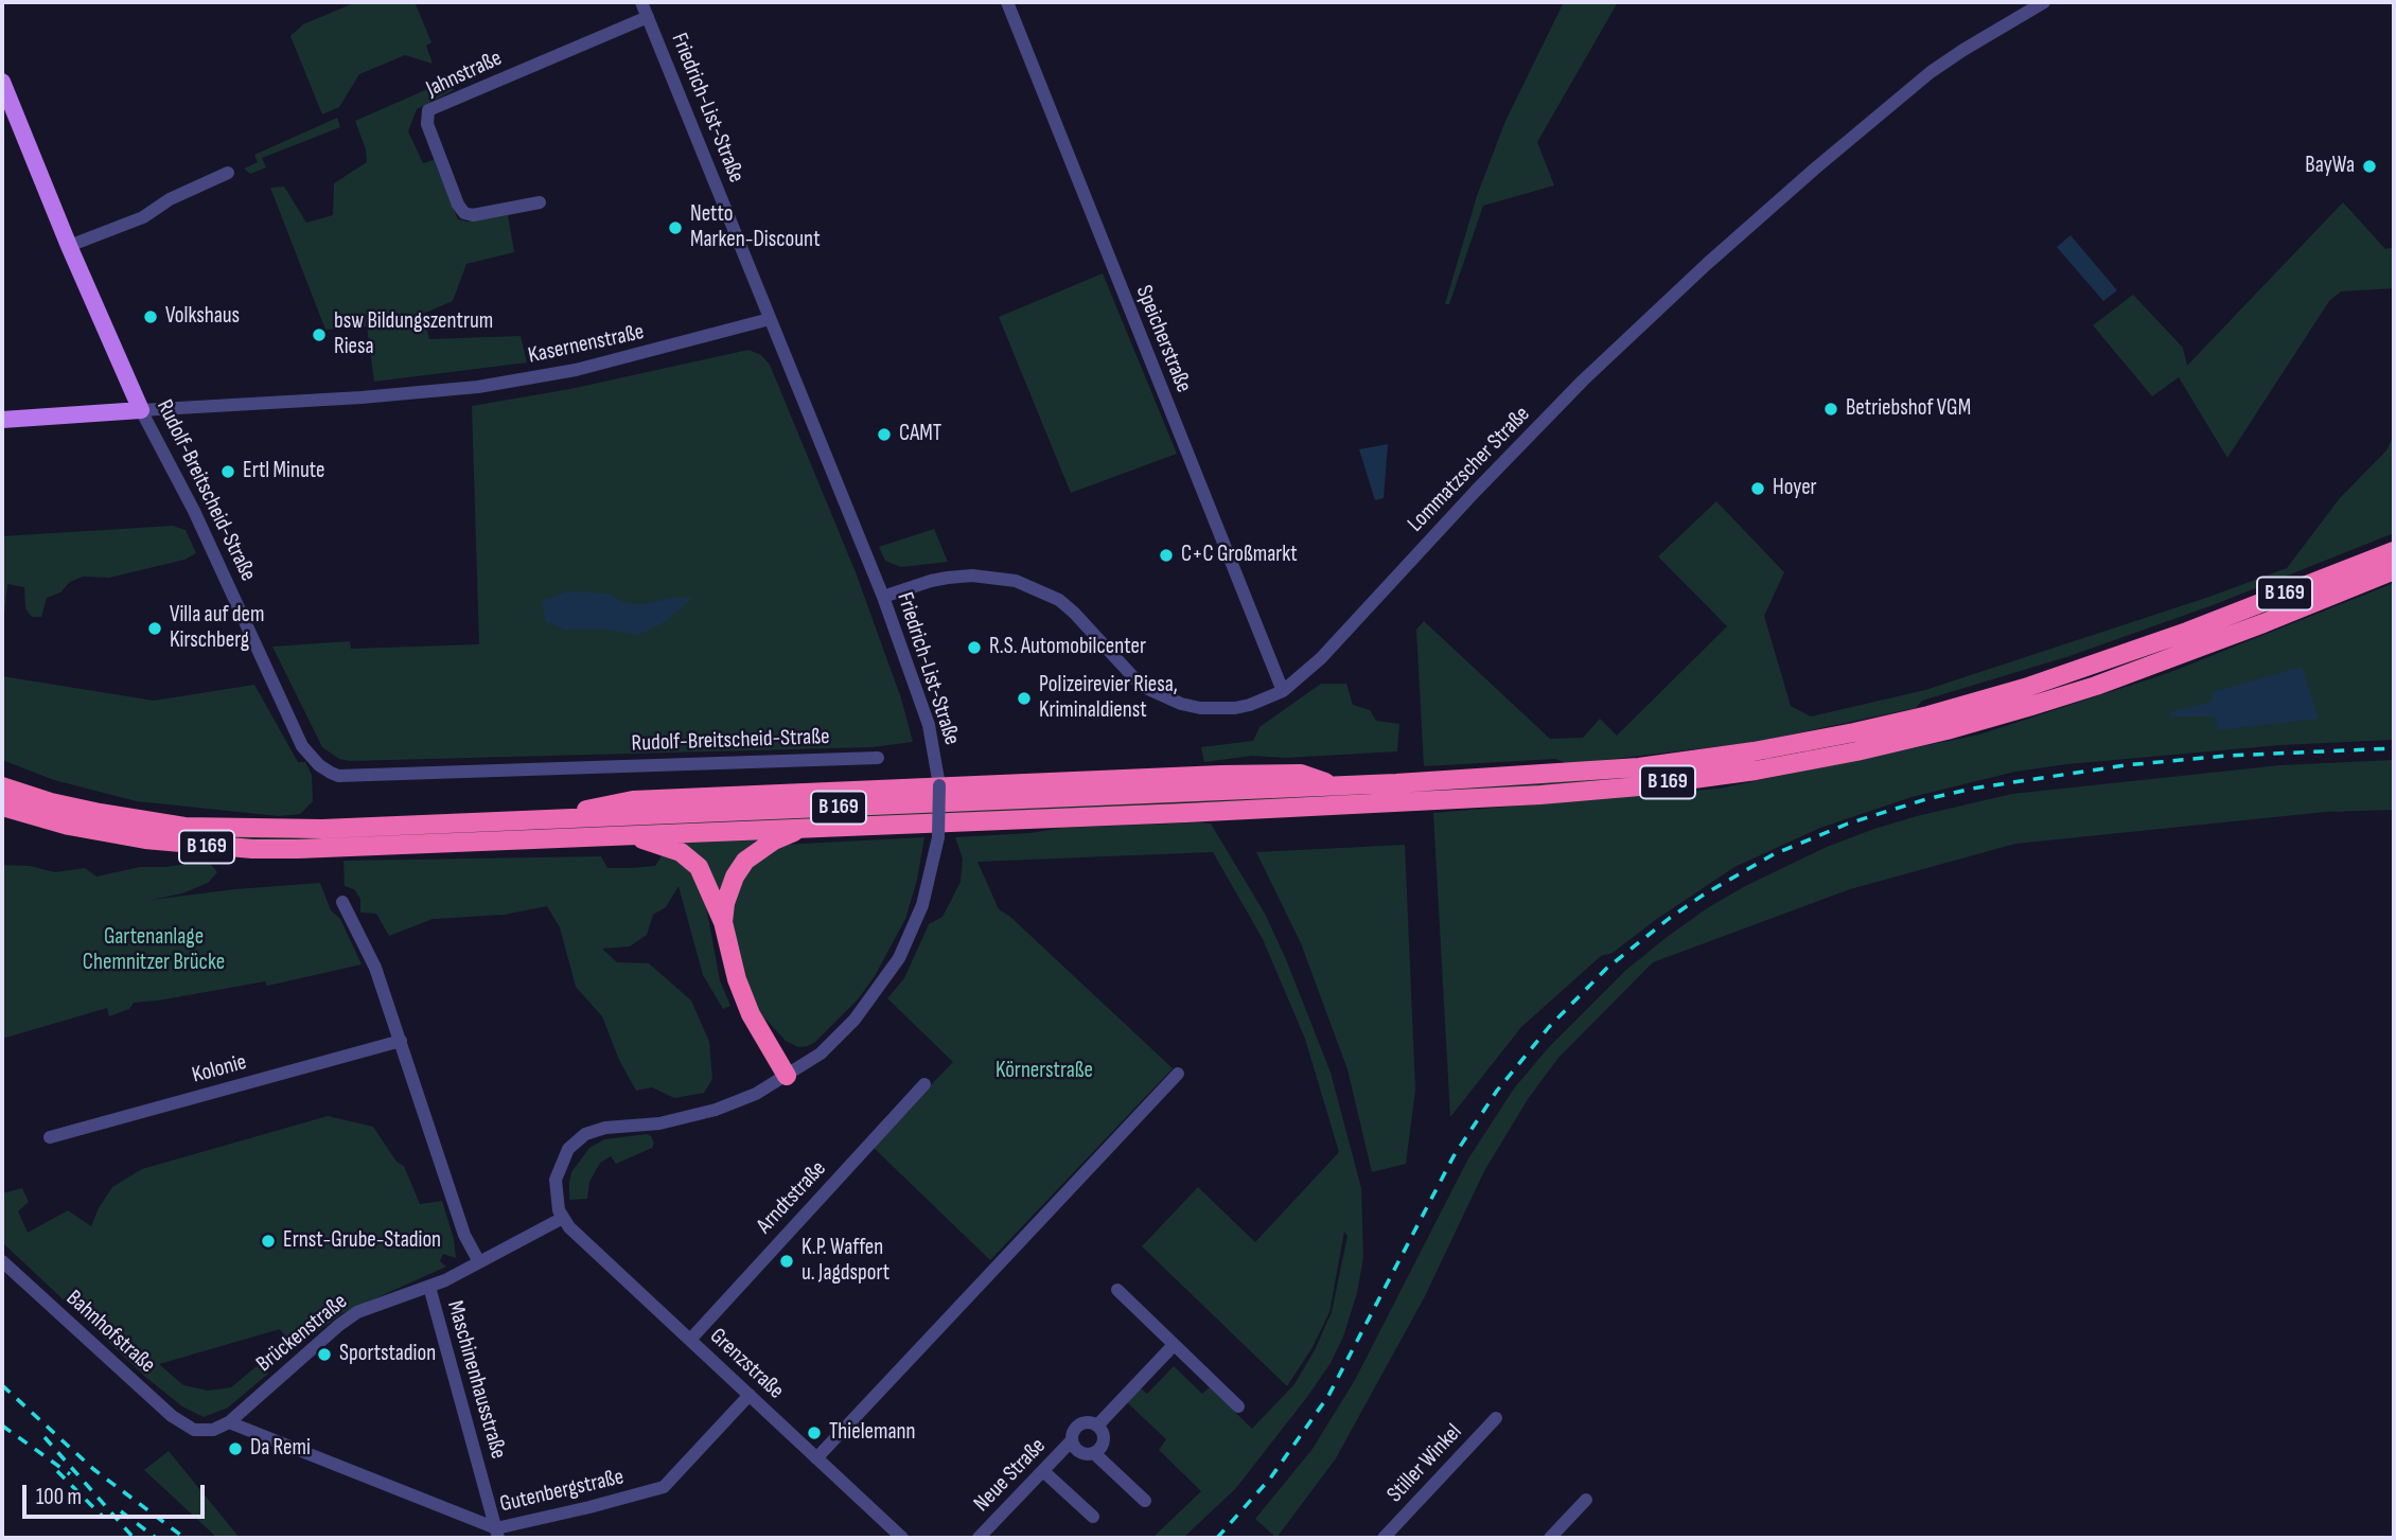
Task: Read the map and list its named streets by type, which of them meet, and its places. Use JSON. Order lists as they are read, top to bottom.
{
  "streets": {
    "highway": ["B 169"],
    "main road": ["Rudolf-Breitscheid-Straße"],
    "street": [
      "Jahnstraße",
      "Friedrich-List-Straße",
      "Speicherstraße",
      "Kasernenstraße",
      "Lommatzscher Straße",
      "Kolonie",
      "Arndtstraße",
      "Bahnhofstraße",
      "Brückenstraße",
      "Grenzstraße",
      "Maschinenhausstraße",
      "Stiller Winkel",
      "Neue Straße",
      "Gutenbergstraße"
    ]
  },
  "crossings": [
    ["Jahnstraße", "Friedrich-List-Straße"],
    ["Friedrich-List-Straße", "Kasernenstraße"],
    ["Friedrich-List-Straße", "Lommatzscher Straße"],
    ["Friedrich-List-Straße", "Brückenstraße"],
    ["Friedrich-List-Straße", "Grenzstraße"],
    ["Speicherstraße", "Lommatzscher Straße"],
    ["Kasernenstraße", "Rudolf-Breitscheid-Straße"],
    ["Arndtstraße", "Grenzstraße"],
    ["Bahnhofstraße", "Brückenstraße"],
    ["Brückenstraße", "Grenzstraße"],
    ["Brückenstraße", "Maschinenhausstraße"],
    ["Brückenstraße", "Gutenbergstraße"],
    ["Grenzstraße", "Gutenbergstraße"],
    ["Maschinenhausstraße", "Gutenbergstraße"]
  ],
  "parks": ["Gartenanlage Chemnitzer Brücke", "Körnerstraße"],
  "places": [
    "BayWa",
    "Netto Marken-Discount",
    "Volkshaus",
    "bsw Bildungszentrum Riesa",
    "Betriebshof VGM",
    "CAMT",
    "Ertl Minute",
    "Hoyer",
    "C+C Großmarkt",
    "Villa auf dem Kirschberg",
    "R.S. Automobilcenter",
    "Polizeirevier Riesa, Kriminaldienst",
    "Ernst-Grube-Stadion",
    "K.P. Waffen u. Jagdsport",
    "Sportstadion",
    "Thielemann",
    "Da Remi"
  ],
  "scale_bar": "100 m"
}
